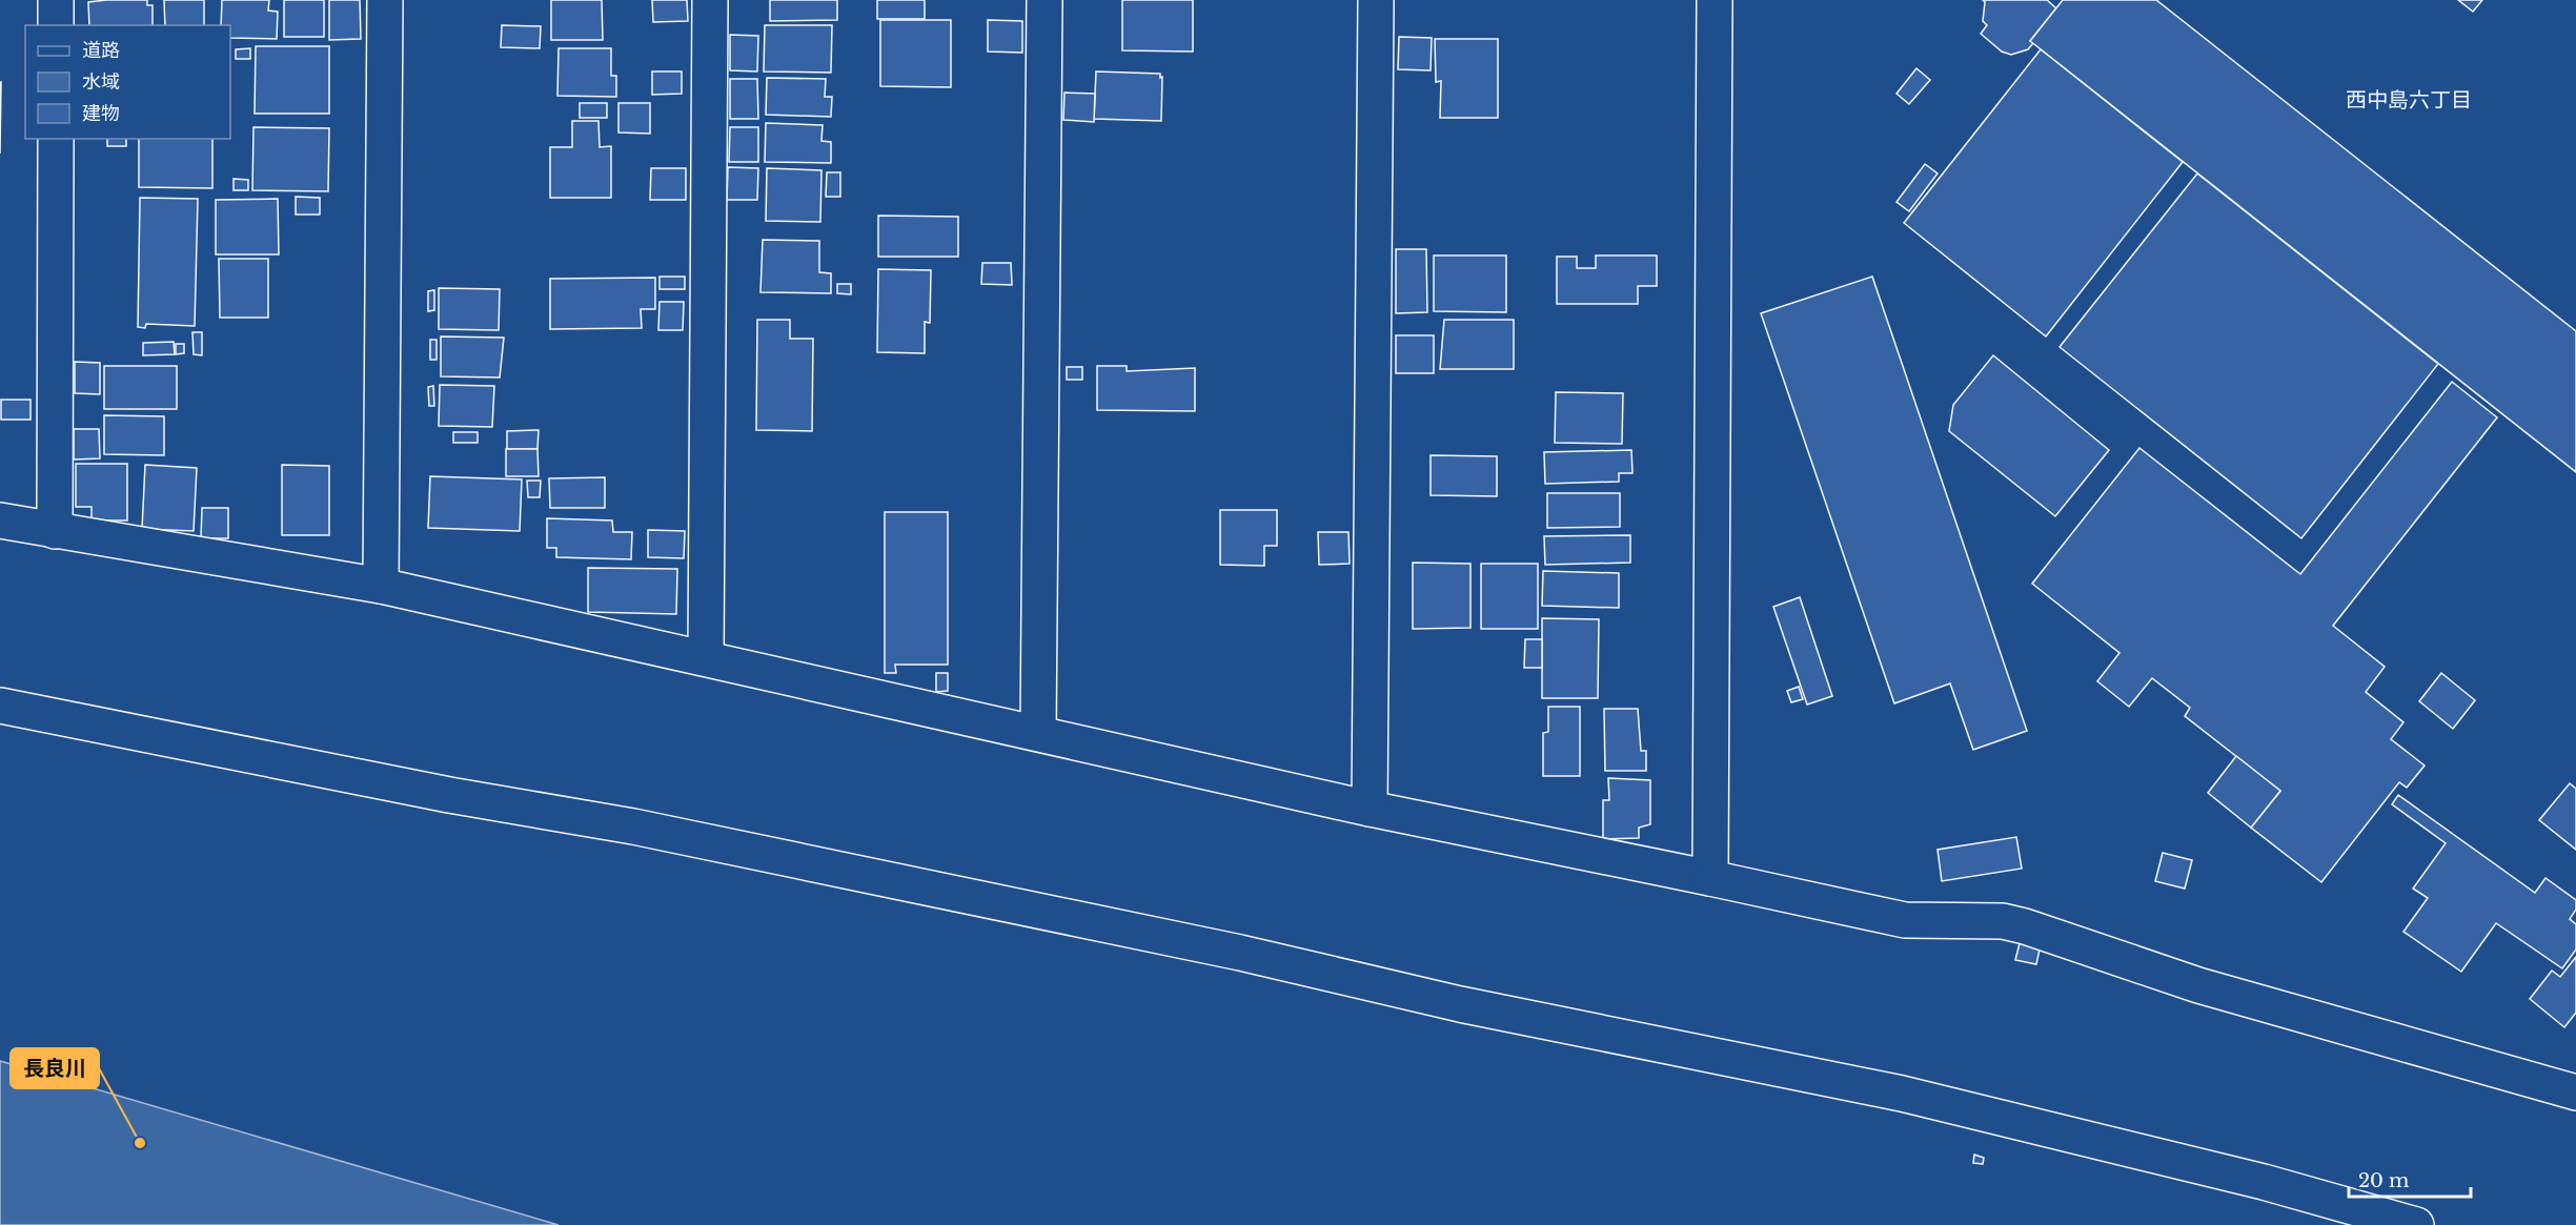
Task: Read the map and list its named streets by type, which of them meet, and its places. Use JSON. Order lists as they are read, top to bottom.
{
  "districts": ["西中島六丁目"],
  "places": ["長良川"],
  "legend": ["道路", "水域", "建物"],
  "scale_bar": "20 m"
}
